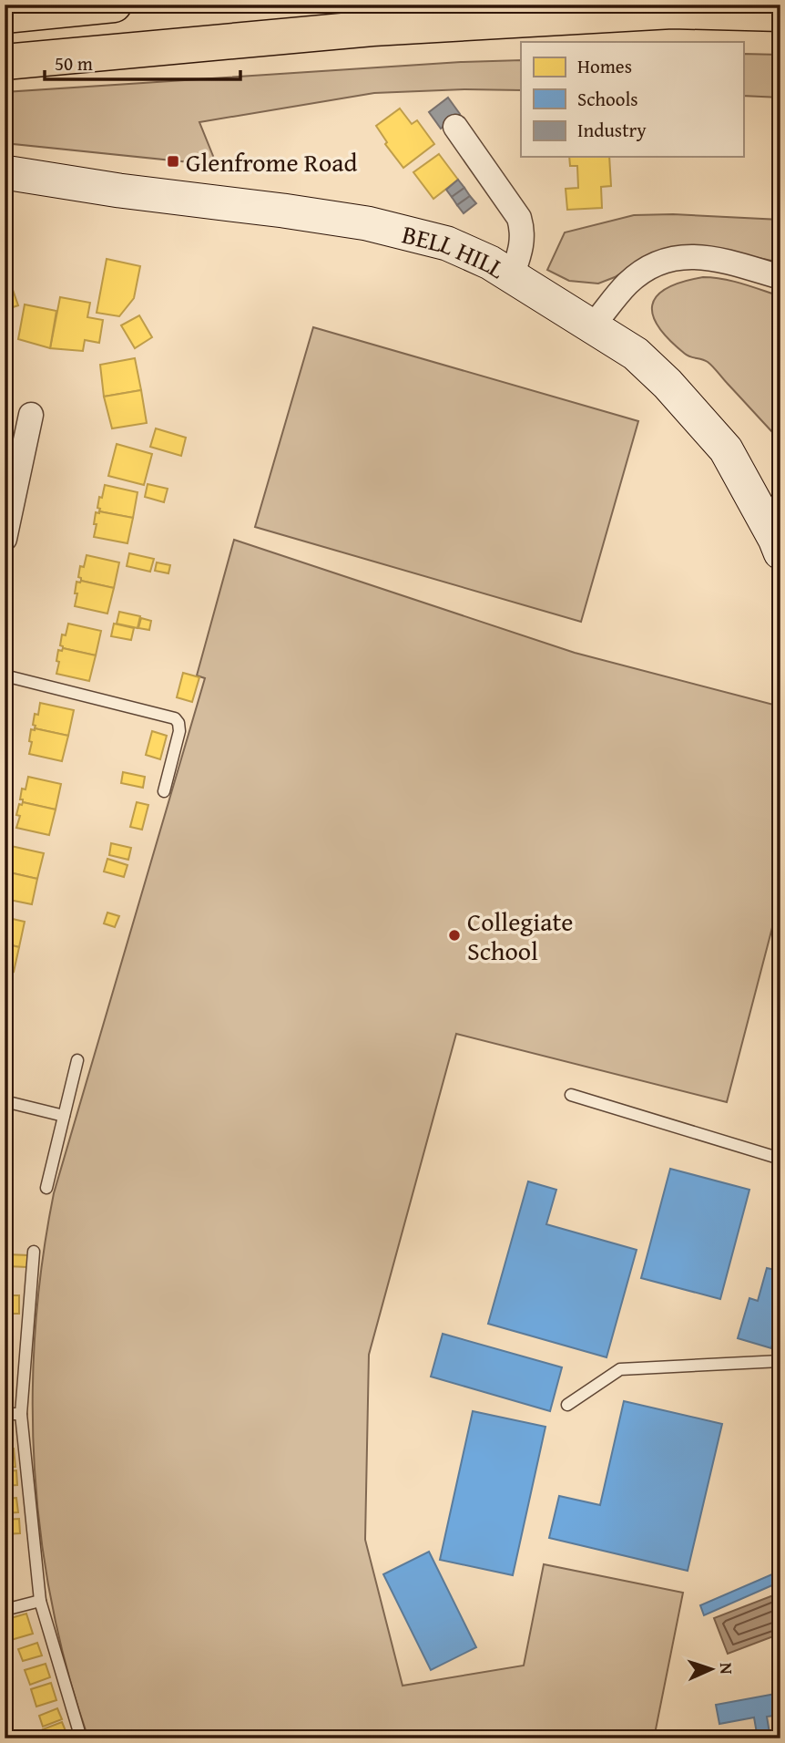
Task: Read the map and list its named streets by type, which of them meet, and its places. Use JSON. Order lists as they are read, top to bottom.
{
  "streets": {
    "main road": ["BELL HILL"]
  },
  "places": {
    "transit": ["Glenfrome Road"],
    "other": ["Collegiate School"]
  },
  "legend": ["Homes", "Schools", "Industry"],
  "scale_bar": "50 m",
  "north": "right"
}
